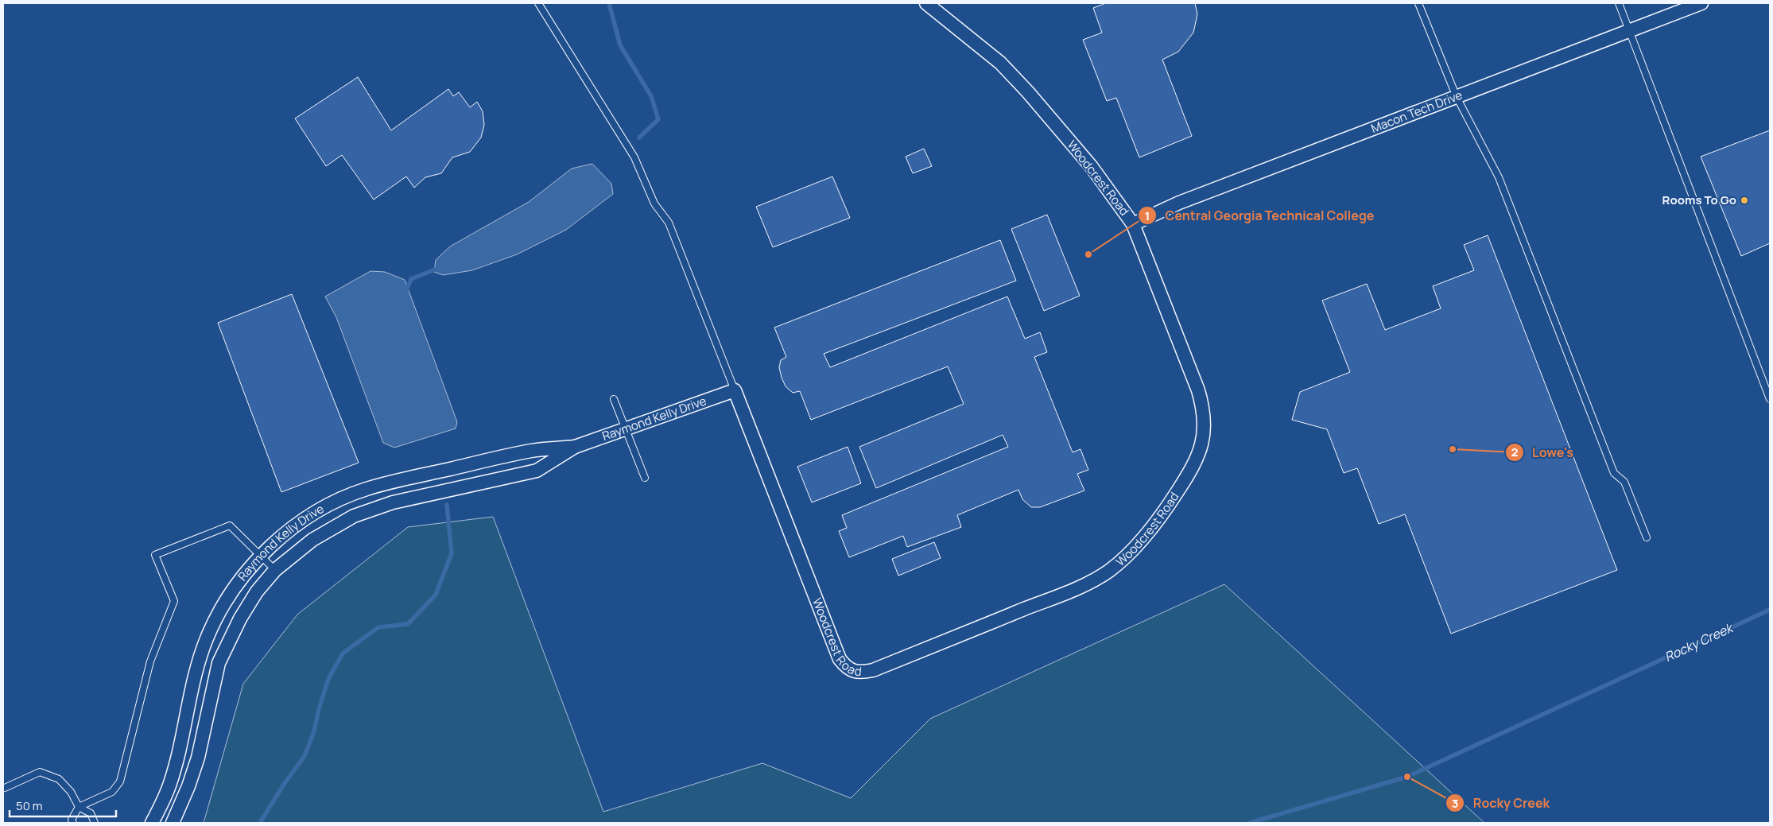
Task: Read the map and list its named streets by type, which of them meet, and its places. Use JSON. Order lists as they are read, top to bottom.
{
  "streets": {
    "street": ["Macon Tech Drive", "Woodcrest Road", "Raymond Kelly Drive"]
  },
  "crossings": [
    ["Macon Tech Drive", "Woodcrest Road"],
    ["Woodcrest Road", "Raymond Kelly Drive"]
  ],
  "water": ["Rocky Creek"],
  "places": [
    "Rooms To Go",
    "Central Georgia Technical College",
    "Lowe's",
    "Rocky Creek"
  ],
  "scale_bar": "50 m"
}
